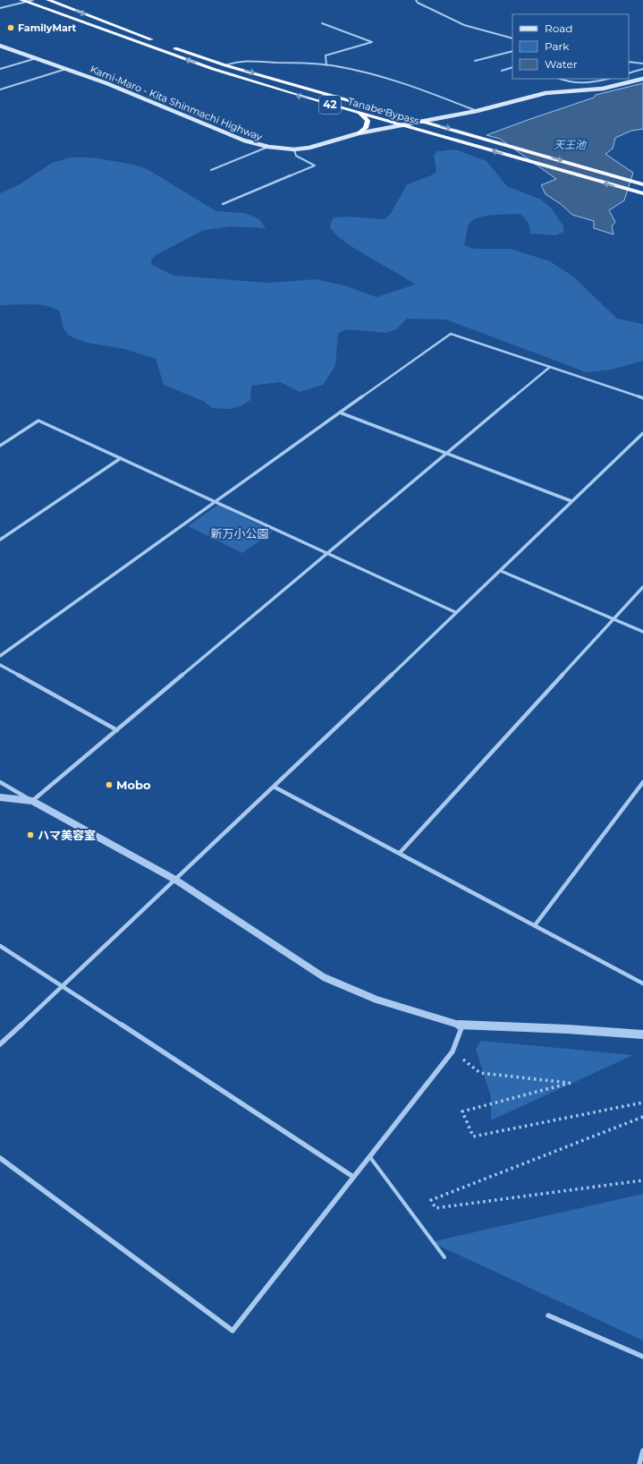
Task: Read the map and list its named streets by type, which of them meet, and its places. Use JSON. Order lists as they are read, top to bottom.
{
  "streets": {
    "highway": ["42", "Tanabe Bypass"],
    "main road": ["Kami-Maro - Kita Shinmachi Highway"]
  },
  "crossings": [
    ["Kami-Maro - Kita Shinmachi Highway", "Tanabe Bypass"]
  ],
  "water": ["天王池"],
  "parks": ["新万小公園"],
  "places": ["FamilyMart", "Mobo", "ハマ美容室"],
  "legend": ["Road", "Park", "Water"]
}
